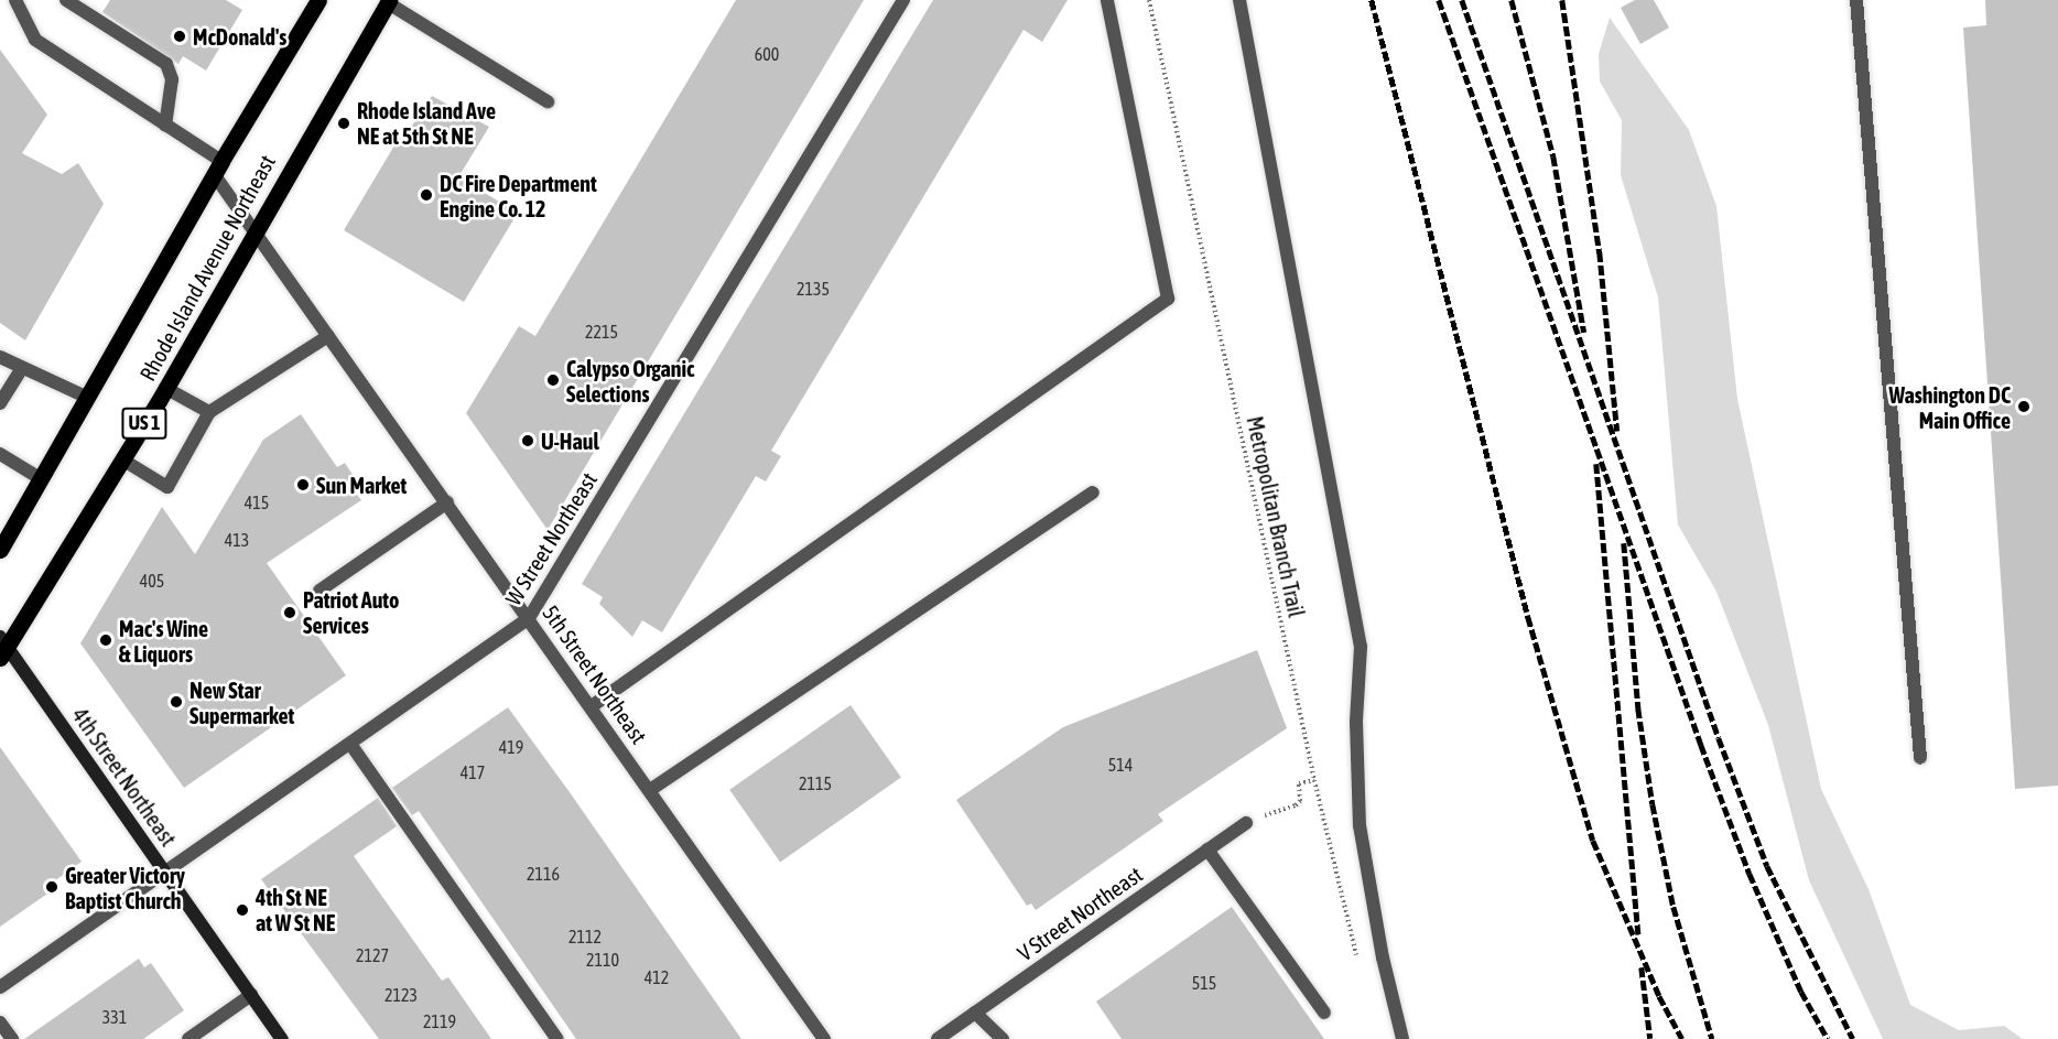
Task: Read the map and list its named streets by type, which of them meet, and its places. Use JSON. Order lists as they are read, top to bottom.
{
  "streets": {
    "main road": ["Rhode Island Avenue Northeast", "US 1"],
    "street": [
      "W Street Northeast",
      "5th Street Northeast",
      "4th Street Northeast",
      "V Street Northeast"
    ],
    "path": ["Metropolitan Branch Trail"]
  },
  "crossings": [
    ["Rhode Island Avenue Northeast", "5th Street Northeast"],
    ["Rhode Island Avenue Northeast", "4th Street Northeast"],
    ["W Street Northeast", "5th Street Northeast"],
    ["W Street Northeast", "4th Street Northeast"]
  ],
  "places": [
    "McDonald's",
    "Rhode Island Ave NE at 5th St NE",
    "DC Fire Department Engine Co. 12",
    "Calypso Organic Selections",
    "Washington DC Main Office",
    "U-Haul",
    "Sun Market",
    "Patriot Auto Services",
    "Mac's Wine & Liquors",
    "New Star Supermarket",
    "Greater Victory Baptist Church",
    "4th St NE at W St NE"
  ],
  "house_numbers": [
    "600",
    "2135",
    "2215",
    "415",
    "413",
    "405",
    "419",
    "514",
    "417",
    "2115",
    "2116",
    "2112",
    "2127",
    "2110",
    "412",
    "515",
    "2123",
    "331",
    "2119"
  ]
}
